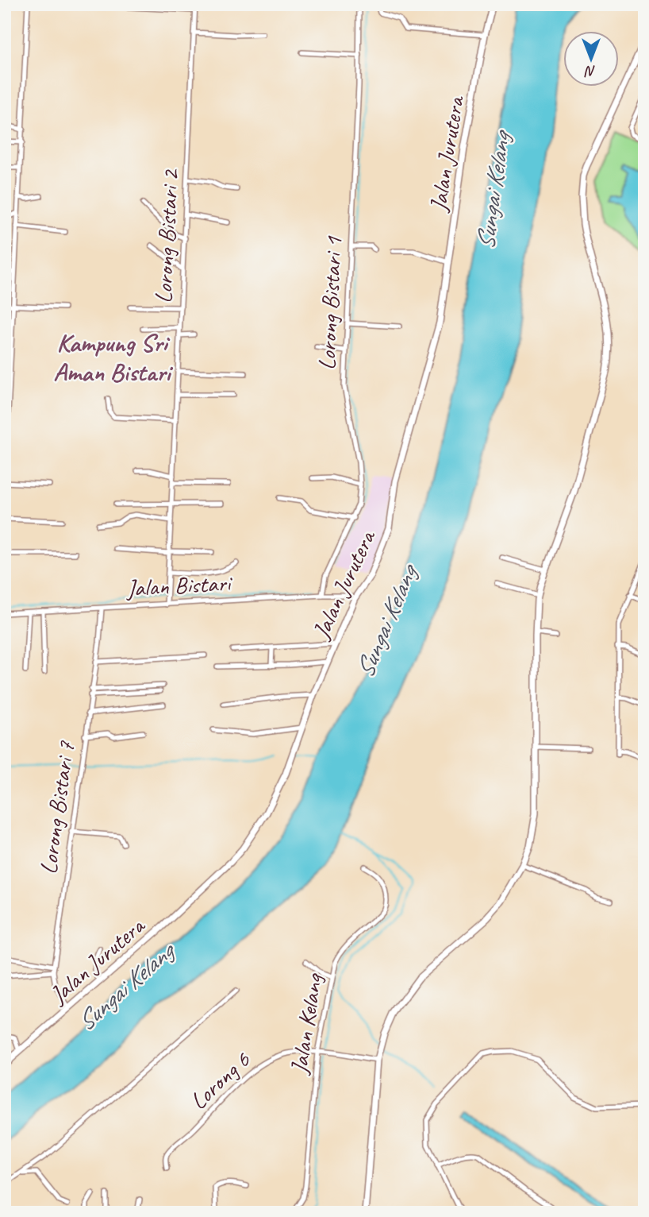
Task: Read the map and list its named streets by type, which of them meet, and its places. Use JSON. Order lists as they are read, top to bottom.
{
  "streets": {
    "street": [
      "Jalan Jurutera",
      "Lorong Bistari 2",
      "Lorong Bistari 1",
      "Jalan Bistari",
      "Lorong Bistari 7",
      "Jalan Kelang",
      "Lorong 6"
    ]
  },
  "crossings": [
    ["Jalan Jurutera", "Jalan Bistari"],
    ["Jalan Jurutera", "Lorong Bistari 7"],
    ["Lorong Bistari 2", "Jalan Bistari"],
    ["Lorong Bistari 1", "Jalan Bistari"],
    ["Jalan Bistari", "Lorong Bistari 7"],
    ["Jalan Kelang", "Lorong 6"]
  ],
  "districts": ["Kampung Sri Aman Bistari"],
  "water": ["Sungai Kelang"],
  "north": "bottom"
}
